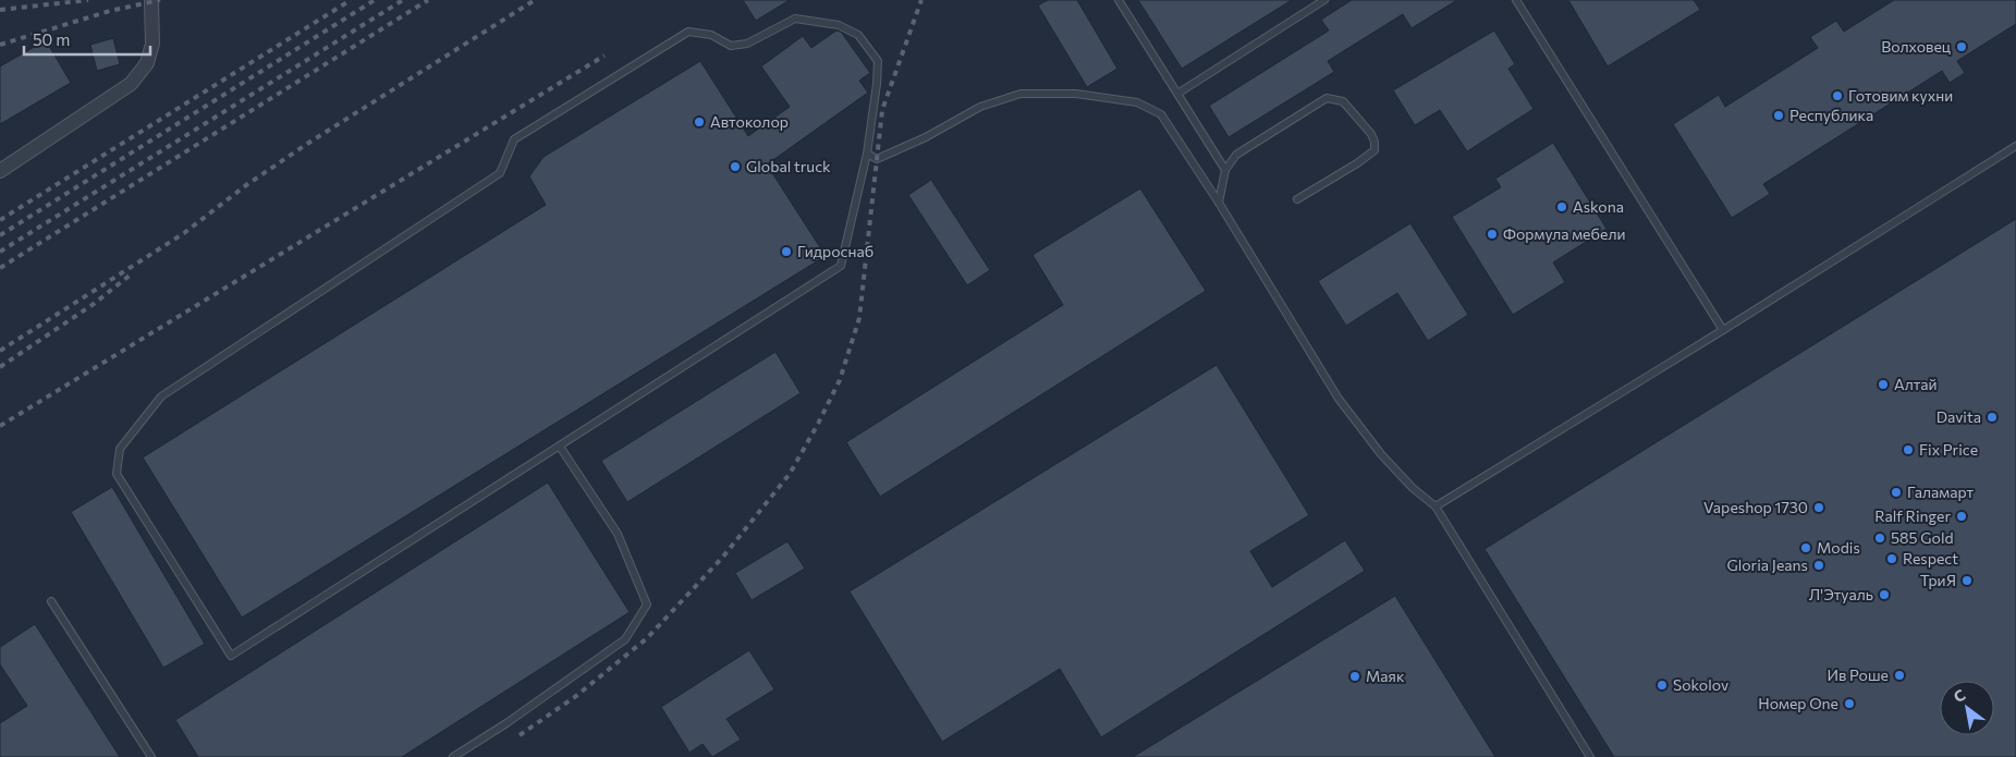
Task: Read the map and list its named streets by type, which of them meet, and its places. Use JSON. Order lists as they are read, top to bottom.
{
  "places": [
    "Волховец",
    "Готовим кухни",
    "Республика",
    "Автоколор",
    "Global truck",
    "Askona",
    "Формула мебели",
    "Гидроснаб",
    "Алтай",
    "Davita",
    "Fix Price",
    "Галамарт",
    "Vapeshop 1730",
    "Ralf Ringer",
    "585 Gold",
    "Modis",
    "Respect",
    "Gloria Jeans",
    "ТриЯ",
    "Л'Этуаль",
    "Ив Роше",
    "Маяк",
    "Sokolov",
    "Номер One"
  ],
  "scale_bar": "50 m",
  "north": "top left"
}
